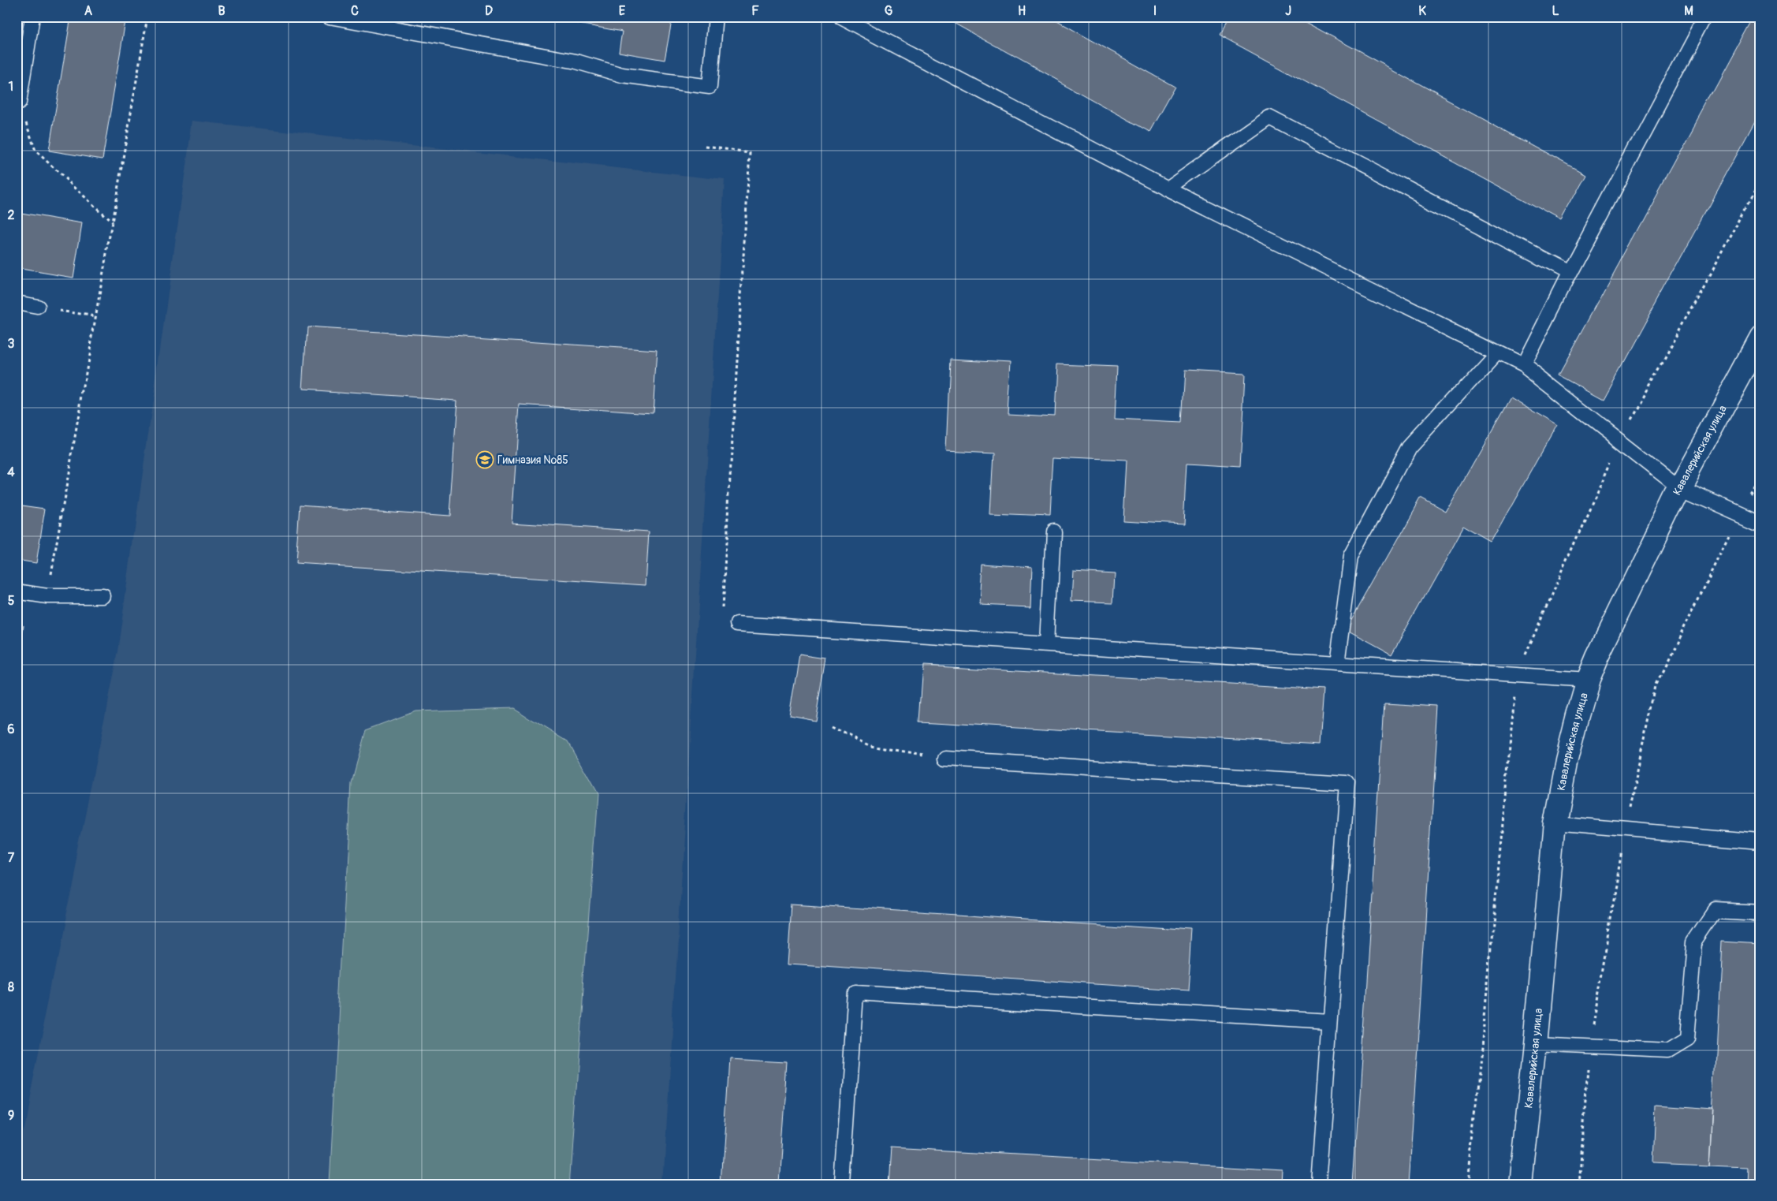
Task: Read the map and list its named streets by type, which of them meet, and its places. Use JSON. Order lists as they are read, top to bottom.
{
  "streets": {
    "street": ["Кавалерийская улица"]
  },
  "places": {
    "school or university": ["Гимназия №85"]
  },
  "grid": {
    "columns": [
      "A",
      "B",
      "C",
      "D",
      "E",
      "F",
      "G",
      "H",
      "I",
      "J",
      "K",
      "L",
      "M"
    ],
    "rows": [
      "1",
      "2",
      "3",
      "4",
      "5",
      "6",
      "7",
      "8",
      "9"
    ]
  }
}
